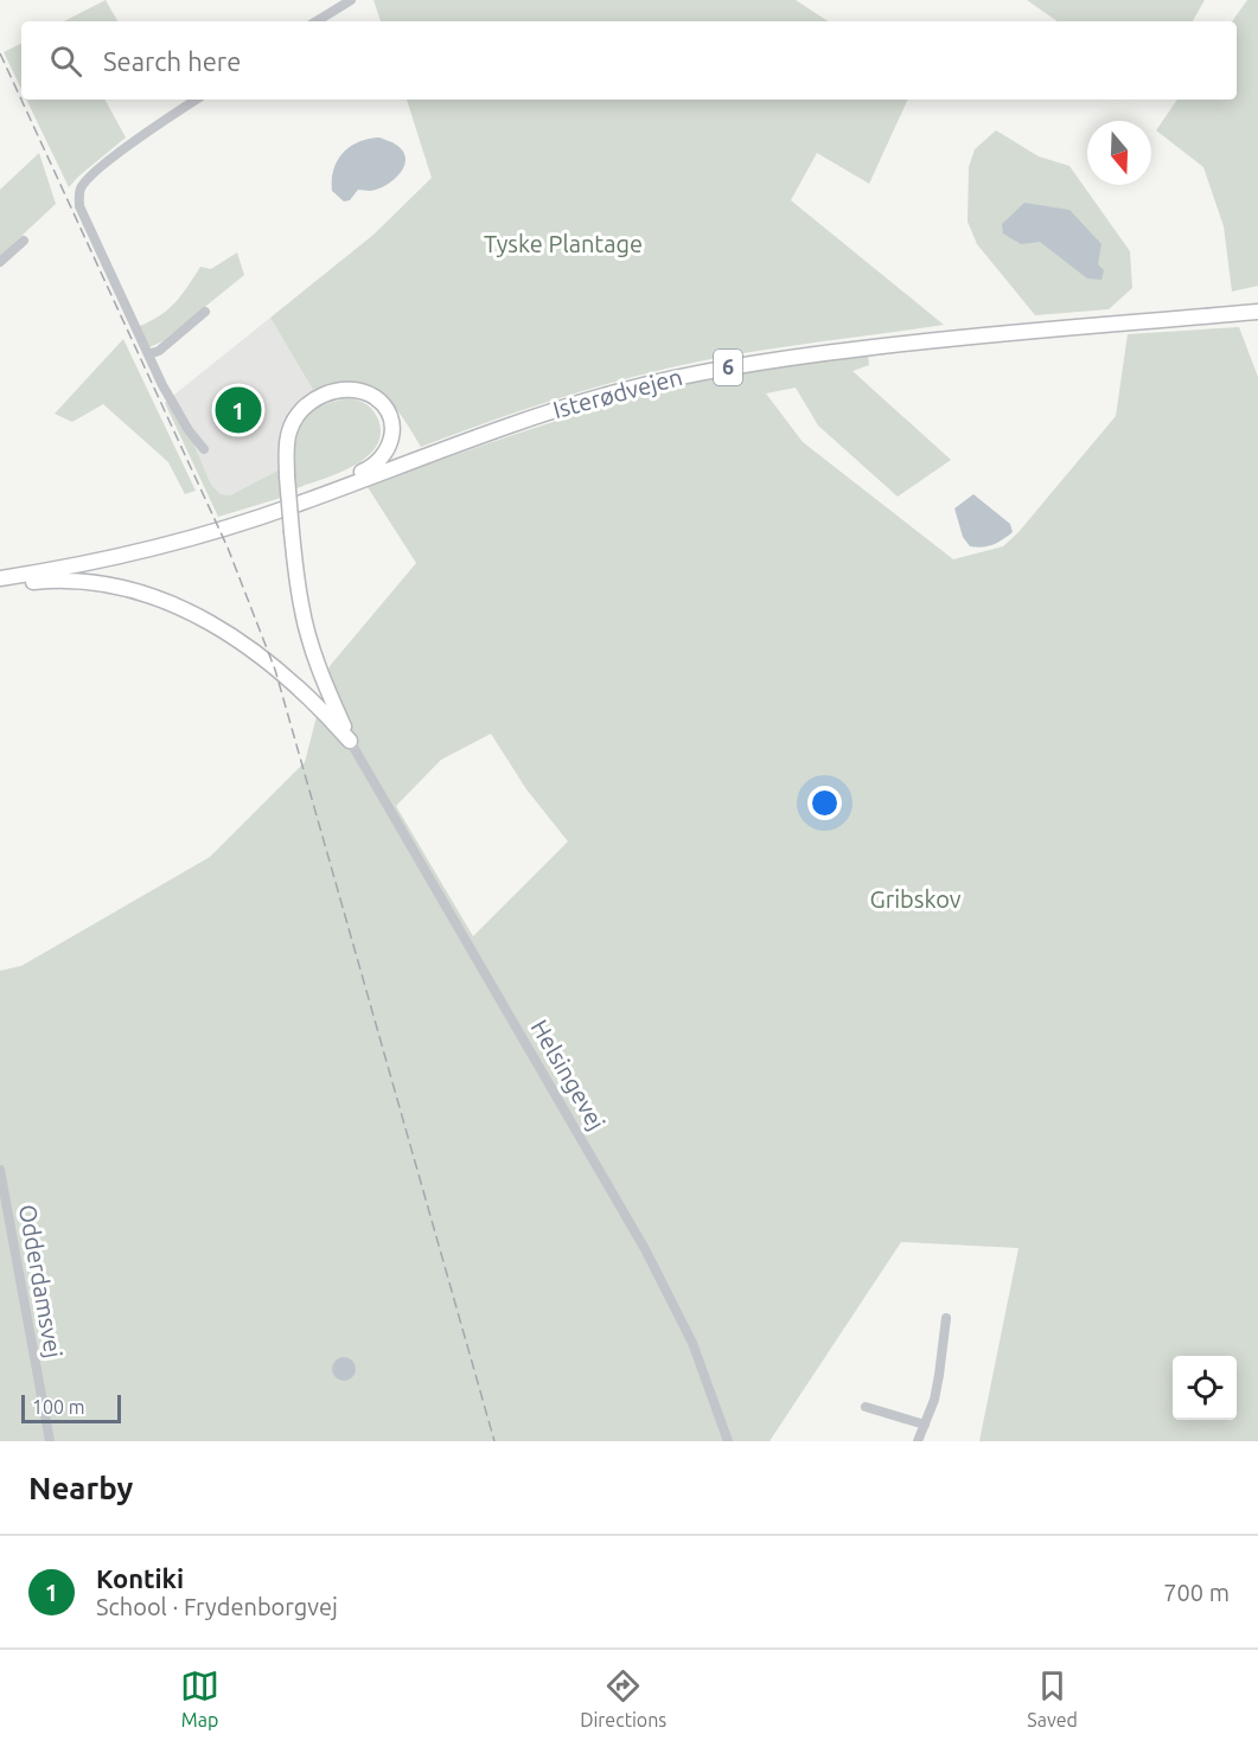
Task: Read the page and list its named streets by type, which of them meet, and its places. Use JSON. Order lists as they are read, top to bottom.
{
  "streets": {
    "highway": ["6", "Isterødvejen"],
    "street": ["Helsingevej", "Odderdamsvej"]
  },
  "parks": ["Tyske Plantage", "Gribskov"],
  "scale_bar": "100 m",
  "north": "bottom",
  "page": {
    "search": "Search here",
    "pins": "1",
    "scale": "100 m",
    "heading": "Nearby",
    "list": [
      {
        "mark": "1",
        "name": "Kontiki",
        "note": "School · Frydenborgvej",
        "value": "700 m"
      }
    ],
    "nav": ["Map", "Directions", "Saved"]
  }
}
